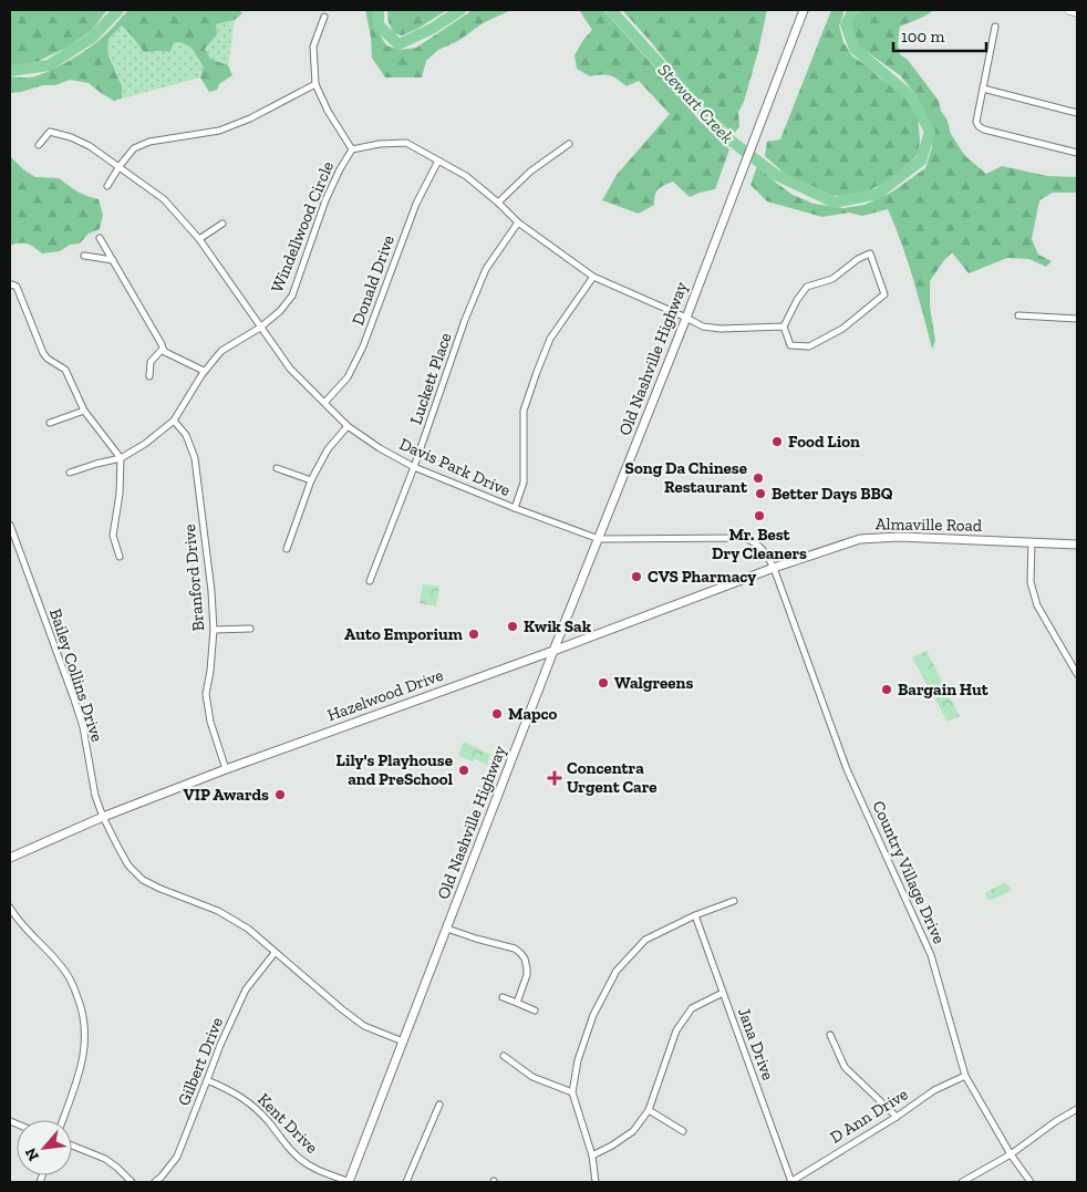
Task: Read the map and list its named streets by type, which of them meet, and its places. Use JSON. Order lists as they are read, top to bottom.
{
  "streets": {
    "main road": ["Old Nashville Highway", "Almaville Road", "Hazelwood Drive"],
    "street": [
      "Windellwood Circle",
      "Donald Drive",
      "Luckett Place",
      "Davis Park Drive",
      "Branford Drive",
      "Bailey Collins Drive",
      "Country Village Drive",
      "Jana Drive",
      "Gilbert Drive",
      "D Ann Drive",
      "Kent Drive"
    ]
  },
  "crossings": [
    ["Windellwood Circle", "Donald Drive"],
    ["Windellwood Circle", "Old Nashville Highway"],
    ["Windellwood Circle", "Luckett Place"],
    ["Windellwood Circle", "Davis Park Drive"],
    ["Windellwood Circle", "Branford Drive"],
    ["Donald Drive", "Davis Park Drive"],
    ["Old Nashville Highway", "Davis Park Drive"],
    ["Old Nashville Highway", "Bailey Collins Drive"],
    ["Old Nashville Highway", "Hazelwood Drive"],
    ["Old Nashville Highway", "Kent Drive"],
    ["Luckett Place", "Davis Park Drive"],
    ["Almaville Road", "Hazelwood Drive"],
    ["Almaville Road", "Country Village Drive"],
    ["Branford Drive", "Hazelwood Drive"],
    ["Bailey Collins Drive", "Hazelwood Drive"],
    ["Bailey Collins Drive", "Gilbert Drive"],
    ["Hazelwood Drive", "Country Village Drive"],
    ["Country Village Drive", "D Ann Drive"],
    ["Jana Drive", "D Ann Drive"],
    ["Gilbert Drive", "Kent Drive"]
  ],
  "water": ["Stewart Creek"],
  "places": {
    "other": [
      "Food Lion",
      "Song Da Chinese Restaurant",
      "Better Days BBQ",
      "Mr. Best Dry Cleaners",
      "CVS Pharmacy",
      "Kwik Sak",
      "Auto Emporium",
      "Walgreens",
      "Bargain Hut",
      "Mapco",
      "Lily's Playhouse and PreSchool",
      "VIP Awards"
    ],
    "health": ["Concentra Urgent Care"]
  },
  "scale_bar": "100 m",
  "north": "bottom left"
}
